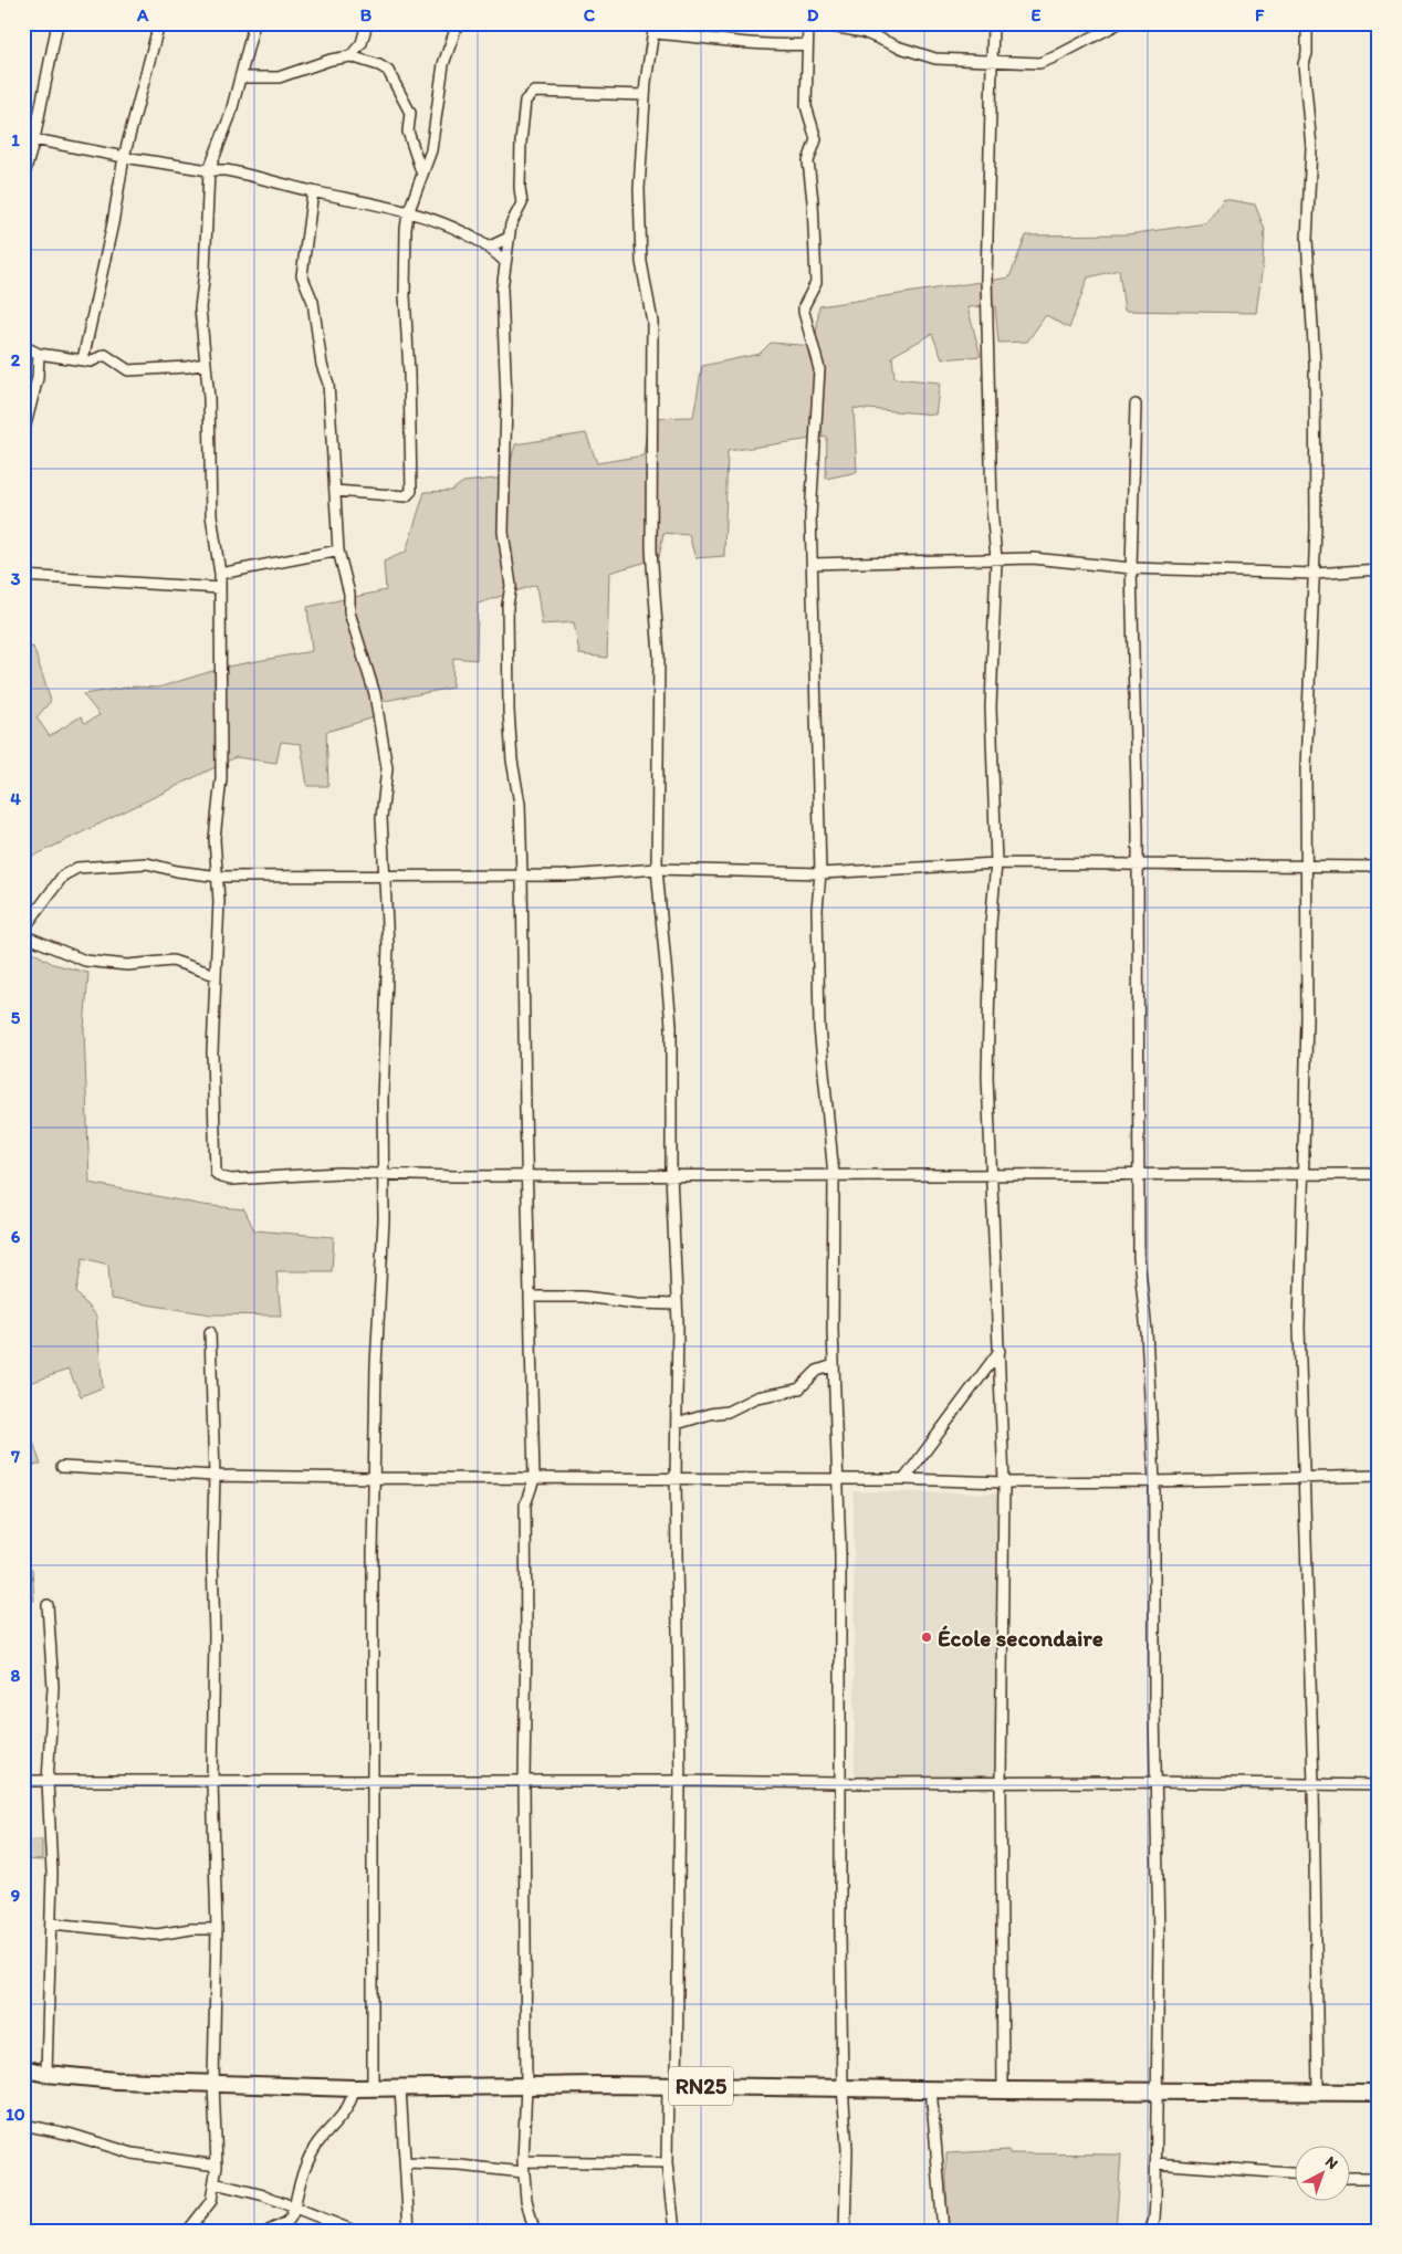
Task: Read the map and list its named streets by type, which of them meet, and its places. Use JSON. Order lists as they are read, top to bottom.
{
  "streets": {
    "main road": ["RN25"]
  },
  "places": ["École secondaire"],
  "north": "top right",
  "grid": {
    "columns": [
      "A",
      "B",
      "C",
      "D",
      "E",
      "F"
    ],
    "rows": [
      "1",
      "2",
      "3",
      "4",
      "5",
      "6",
      "7",
      "8",
      "9",
      "10"
    ]
  }
}
